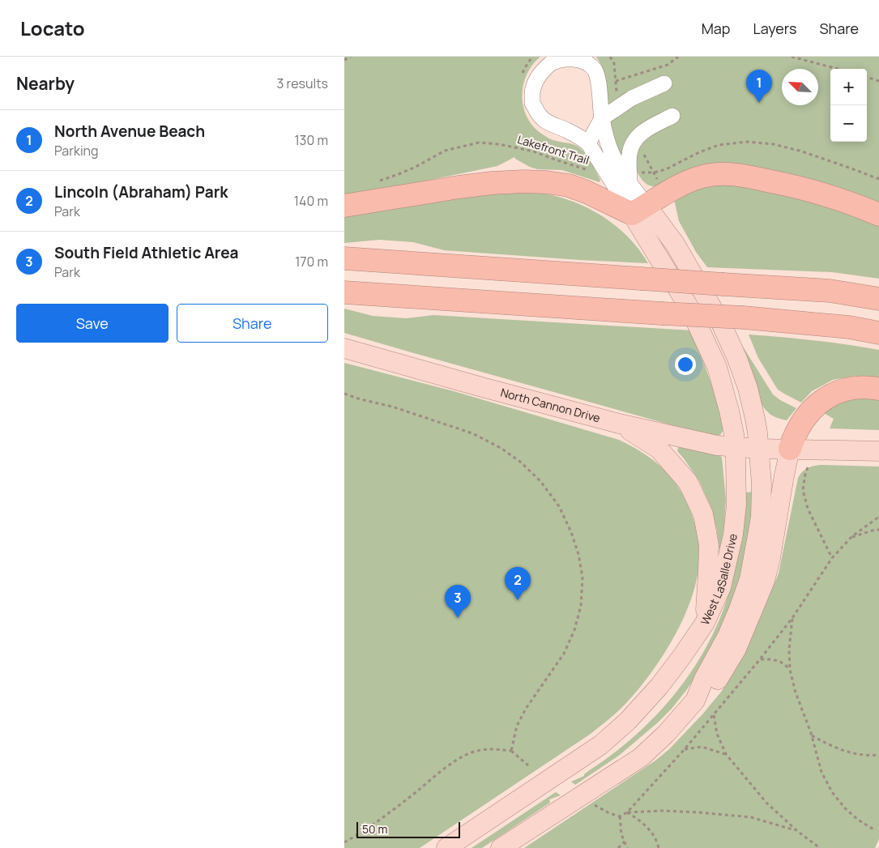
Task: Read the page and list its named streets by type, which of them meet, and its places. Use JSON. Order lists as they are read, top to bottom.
{
  "streets": {
    "main road": ["North Cannon Drive", "West LaSalle Drive"],
    "path": ["Lakefront Trail"]
  },
  "crossings": [
    ["North Cannon Drive", "West LaSalle Drive"]
  ],
  "scale_bar": "50 m",
  "north": "top left",
  "page": {
    "header": "Locato",
    "nav": ["Map", "Layers", "Share"],
    "heading": ["Nearby", "3 results"],
    "map_buttons": ["+", "−"],
    "pins": ["1", "2", "3"],
    "list": [
      {
        "mark": "1",
        "name": "North Avenue Beach",
        "note": "Parking",
        "value": "130 m"
      },
      {
        "mark": "2",
        "name": "Lincoln (Abraham) Park",
        "note": "Park",
        "value": "140 m"
      },
      {
        "mark": "3",
        "name": "South Field Athletic Area",
        "note": "Park",
        "value": "170 m"
      }
    ],
    "buttons": ["Save", "Share"],
    "scale": "50 m"
  }
}
